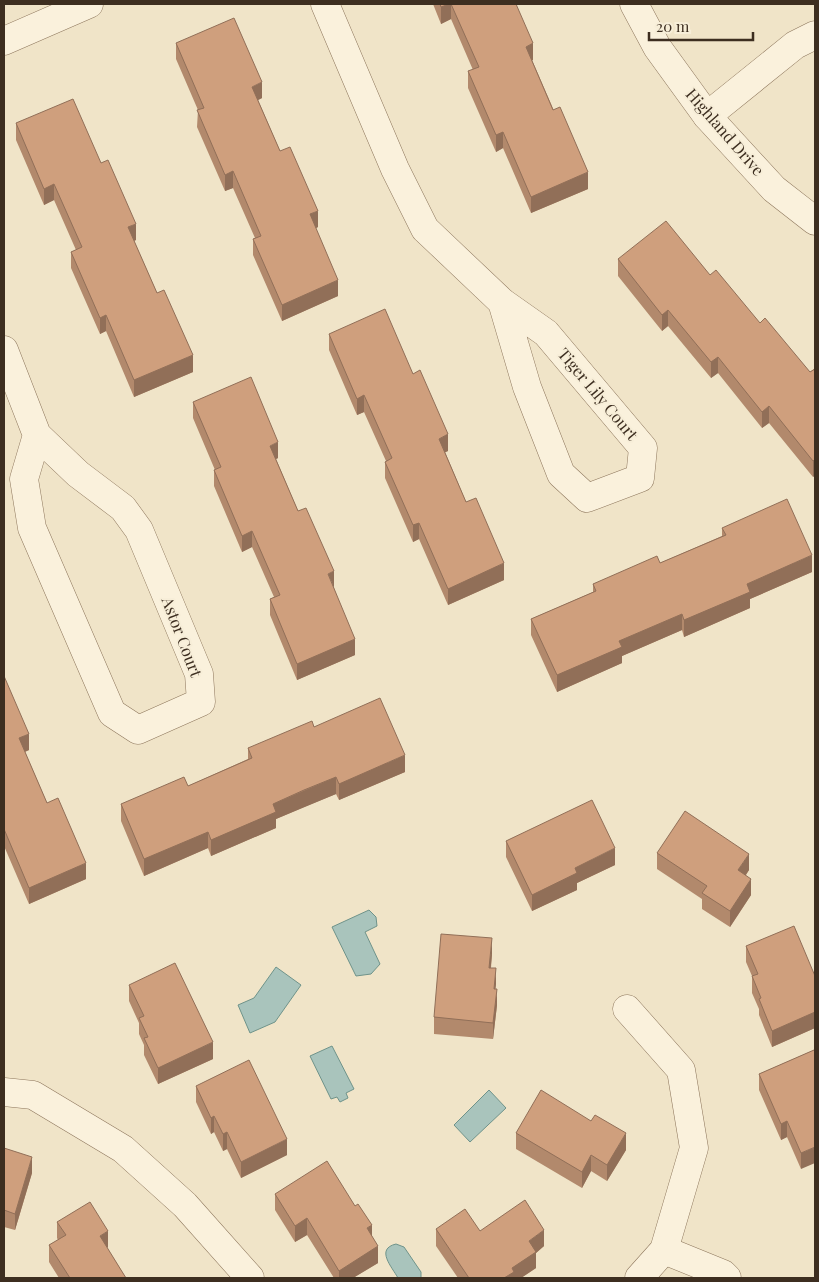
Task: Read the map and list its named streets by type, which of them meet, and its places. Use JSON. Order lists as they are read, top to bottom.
{
  "streets": {
    "street": ["Highland Drive", "Tiger Lily Court", "Astor Court"]
  },
  "scale_bar": "20 m"
}
